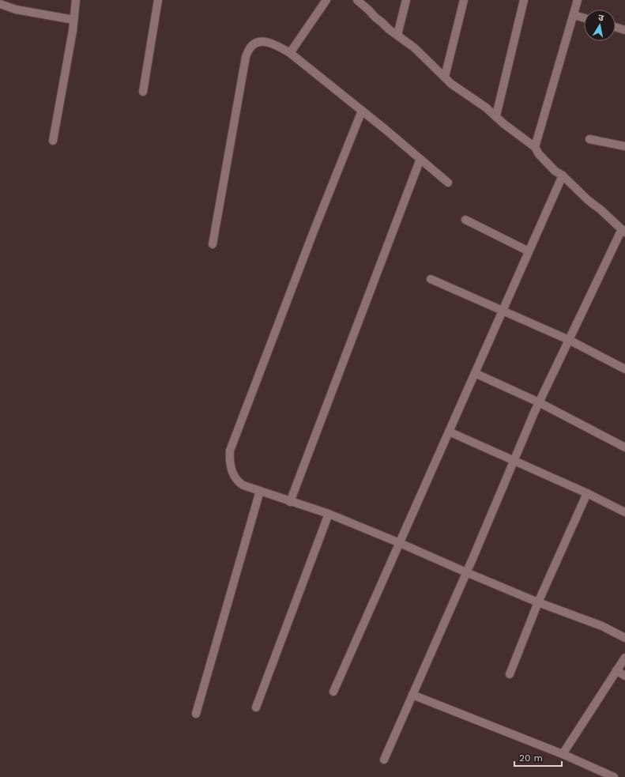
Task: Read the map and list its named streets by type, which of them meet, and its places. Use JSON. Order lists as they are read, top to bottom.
{
  "scale_bar": "20 m",
  "north": "top"
}
